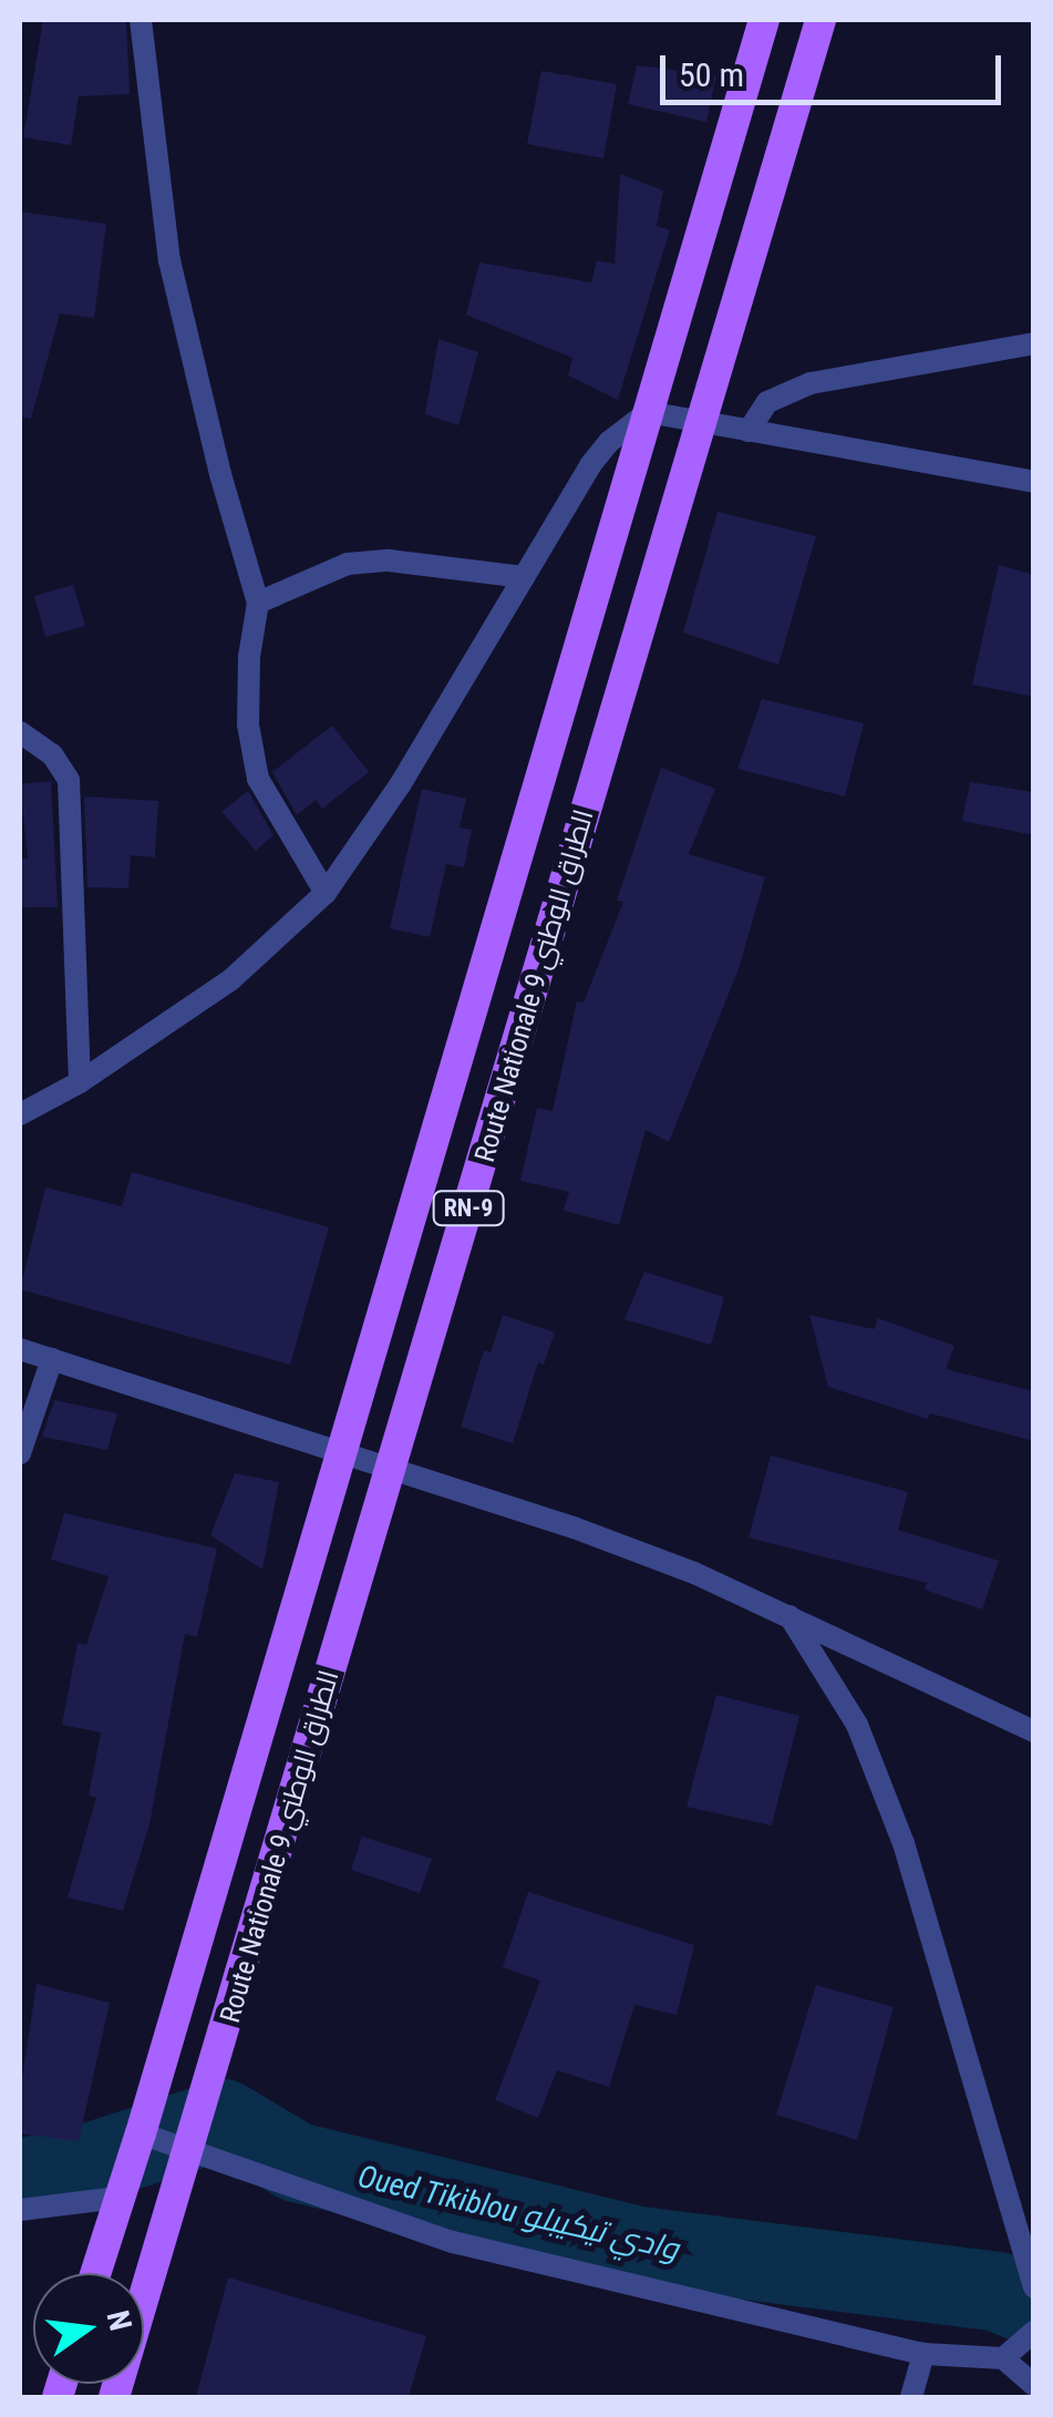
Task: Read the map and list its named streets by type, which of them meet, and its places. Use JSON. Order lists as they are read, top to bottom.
{
  "streets": {
    "main road": ["Route Nationale الطراق الوطني 9", "RN-9"]
  },
  "water": ["Oued Tikiblou وادي تيكيبلو"],
  "scale_bar": "50 m",
  "north": "right"
}
